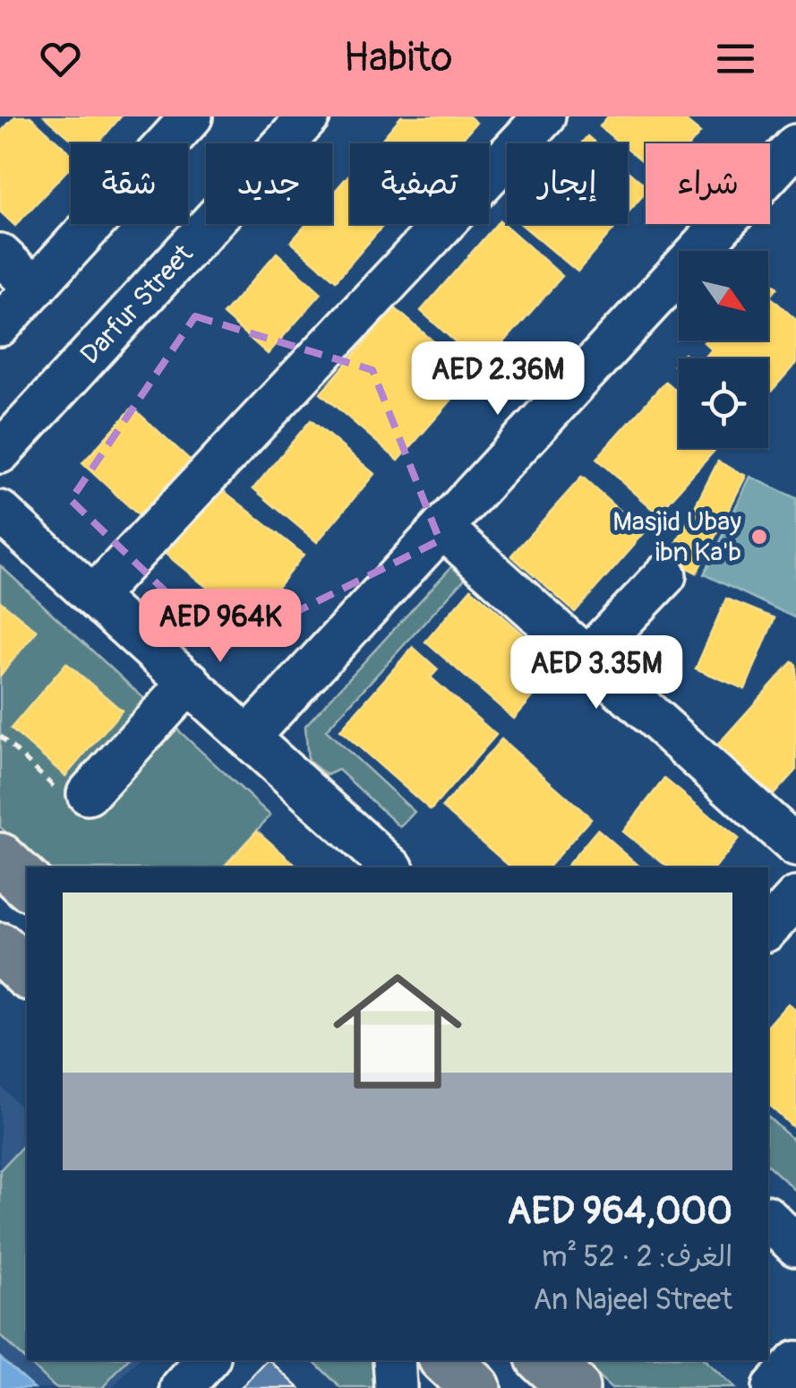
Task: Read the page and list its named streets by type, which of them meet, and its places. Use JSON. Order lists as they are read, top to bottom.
{
  "streets": {
    "street": ["Darfur Street"]
  },
  "places": ["Masjid Ubay ibn Ka'b"],
  "north": "bottom right",
  "page": {
    "header": "Habito",
    "chip": [
      "شراء",
      "إيجار",
      "تصفية",
      "جديد",
      "شقة"
    ],
    "price": ["AED 2.36M", "AED 964K", "AED 3.35M"],
    "list": [
      {
        "name": "AED 964,000",
        "note": "الغرف: 2 · 52 m² · An Najeel Street"
      }
    ]
  }
}
